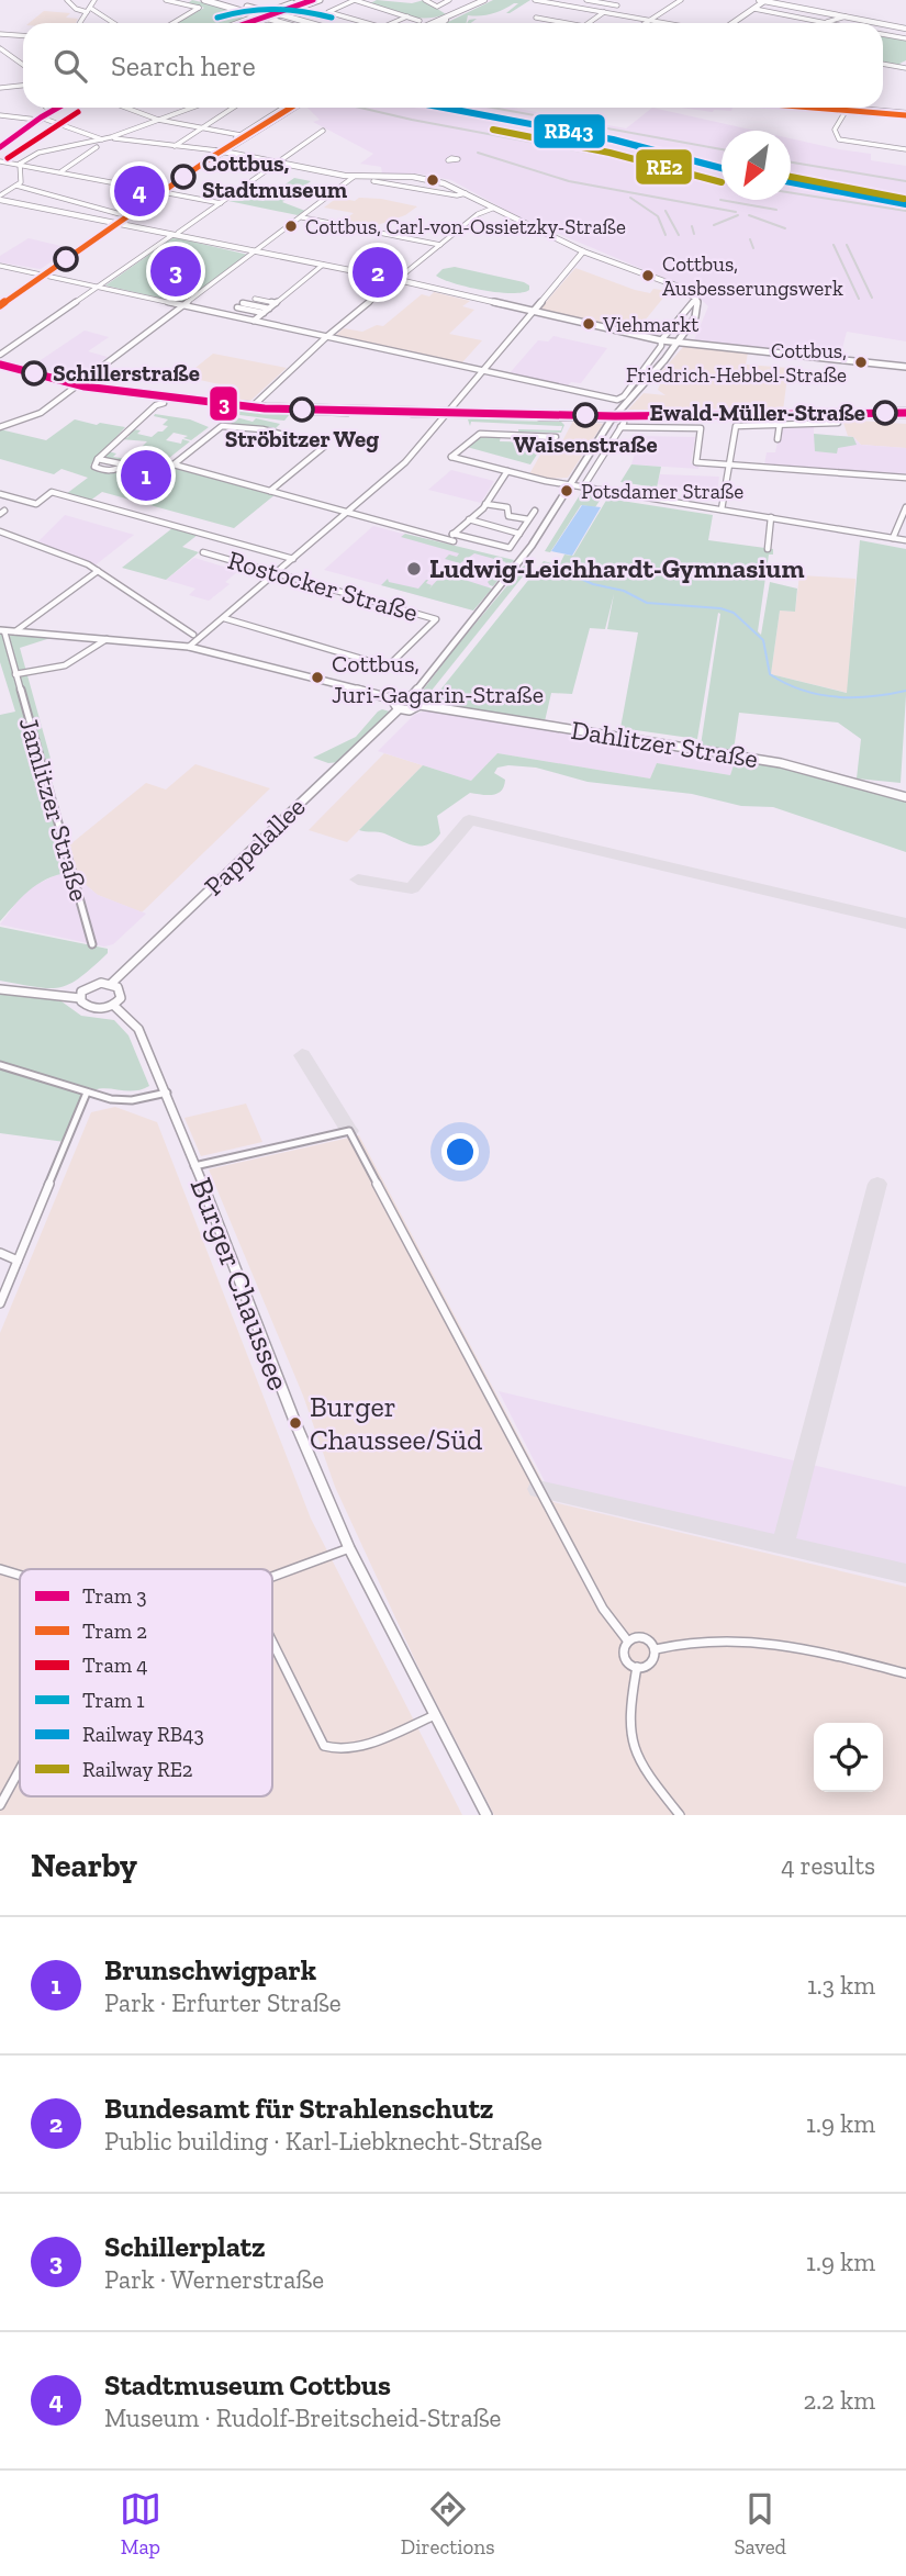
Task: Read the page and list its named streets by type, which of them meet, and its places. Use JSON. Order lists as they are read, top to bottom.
{
  "streets": {
    "main road": ["Dahlitzer Straße", "Pappelallee", "Burger Chaussee"],
    "street": ["Rostocker Straße", "Jamlitzer Straße"]
  },
  "places": [
    "Cottbus, Stadtmuseum",
    "Cottbus, Carl-von-Ossietzky-Straße",
    "Cottbus, Ausbesserungswerk",
    "Viehmarkt",
    "Cottbus, Friedrich-Hebbel-Straße",
    "Schillerstraße",
    "Ströbitzer Weg",
    "Ewald-Müller-Straße",
    "Waisenstraße",
    "Potsdamer Straße",
    "Ludwig-Leichhardt-Gymnasium",
    "Cottbus, Juri-Gagarin-Straße",
    "Burger Chaussee/Süd"
  ],
  "lines": [
    "tram line 3",
    "tram line 1",
    "tram line 2",
    "rail line RB43",
    "tram line 4",
    "rail line RE2"
  ],
  "legend": [
    "Tram 3",
    "Tram 2",
    "Tram 4",
    "Tram 1",
    "Railway RB43",
    "Railway RE2"
  ],
  "north": "bottom left",
  "page": {
    "search": "Search here",
    "pins": [
      "4",
      "3",
      "2",
      "1"
    ],
    "heading": ["Nearby", "4 results"],
    "list": [
      {
        "mark": "1",
        "name": "Brunschwigpark",
        "note": "Park · Erfurter Straße",
        "value": "1.3 km"
      },
      {
        "mark": "2",
        "name": "Bundesamt für Strahlenschutz",
        "note": "Public building · Karl-Liebknecht-Straße",
        "value": "1.9 km"
      },
      {
        "mark": "3",
        "name": "Schillerplatz",
        "note": "Park · Wernerstraße",
        "value": "1.9 km"
      },
      {
        "mark": "4",
        "name": "Stadtmuseum Cottbus",
        "note": "Museum · Rudolf-Breitscheid-Straße",
        "value": "2.2 km"
      }
    ],
    "nav": ["Map", "Directions", "Saved"]
  }
}
